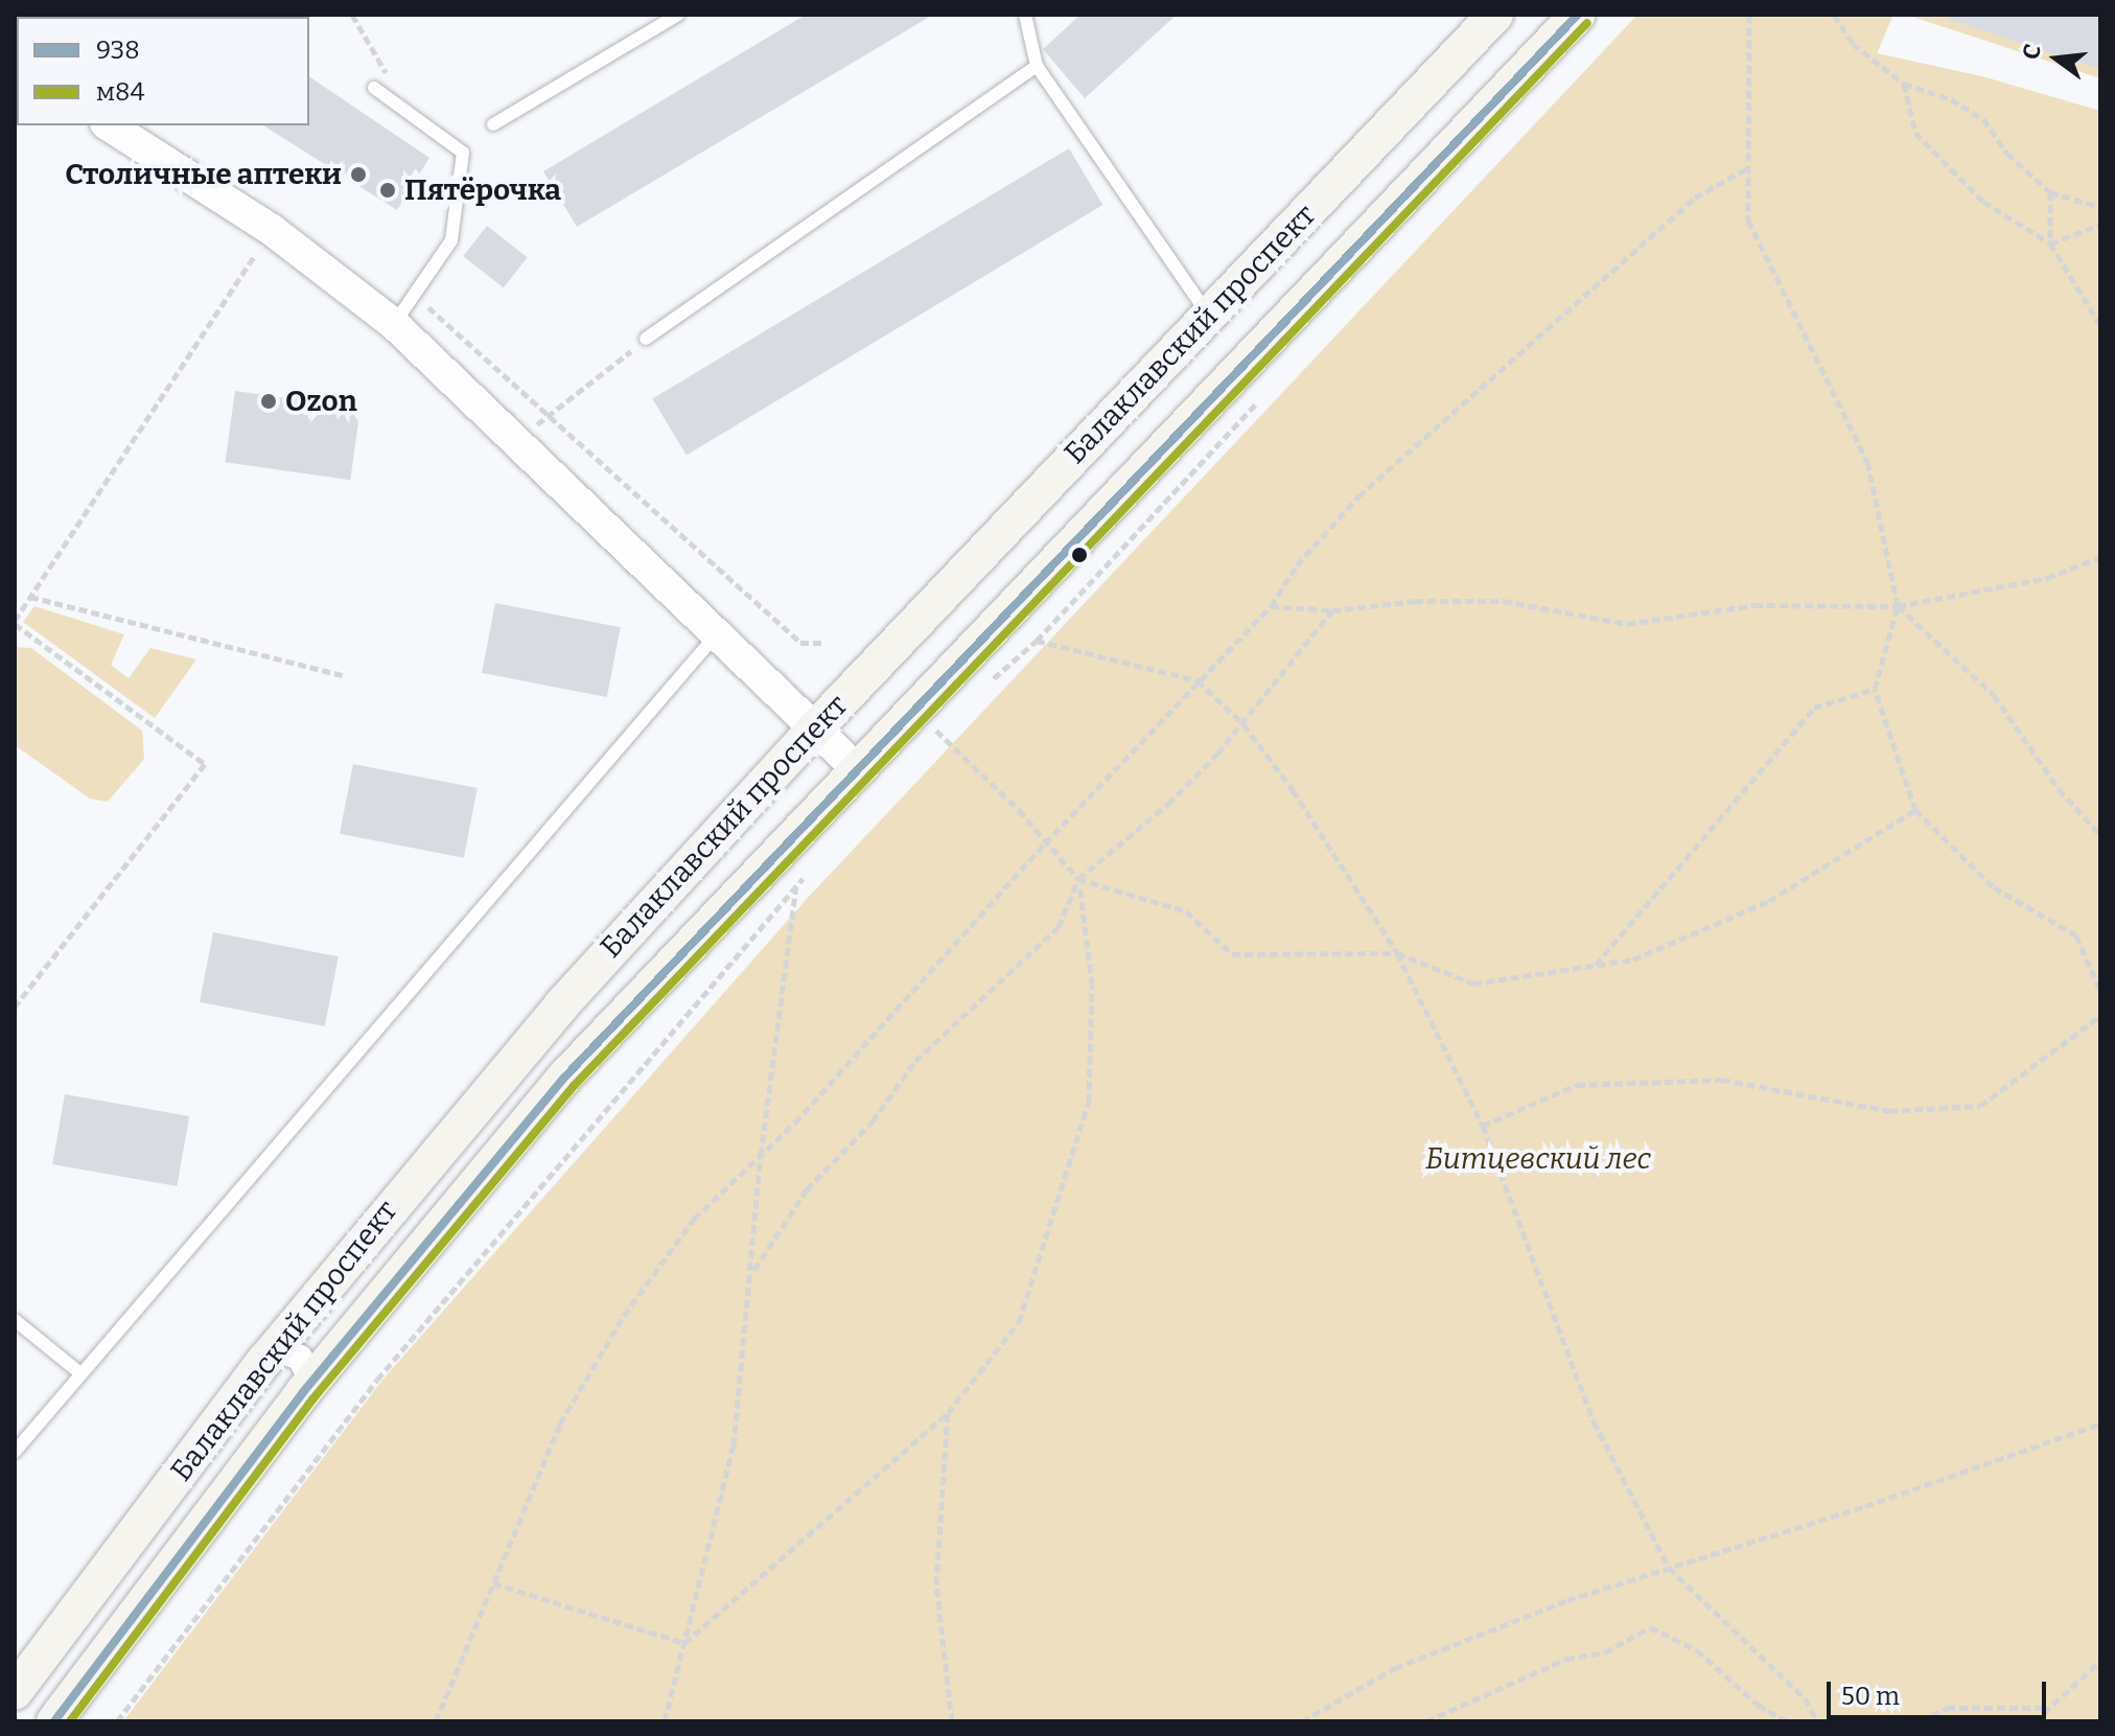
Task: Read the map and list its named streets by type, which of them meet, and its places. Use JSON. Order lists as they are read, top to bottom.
{
  "streets": {
    "main road": ["Балаклавский проспект"]
  },
  "parks": ["Битцевский лес"],
  "places": ["Столичные аптеки", "Пятёрочка", "Ozon"],
  "lines": ["transit line 938", "transit line м84"],
  "legend": ["938", "м84"],
  "scale_bar": "50 m",
  "north": "left"
}
